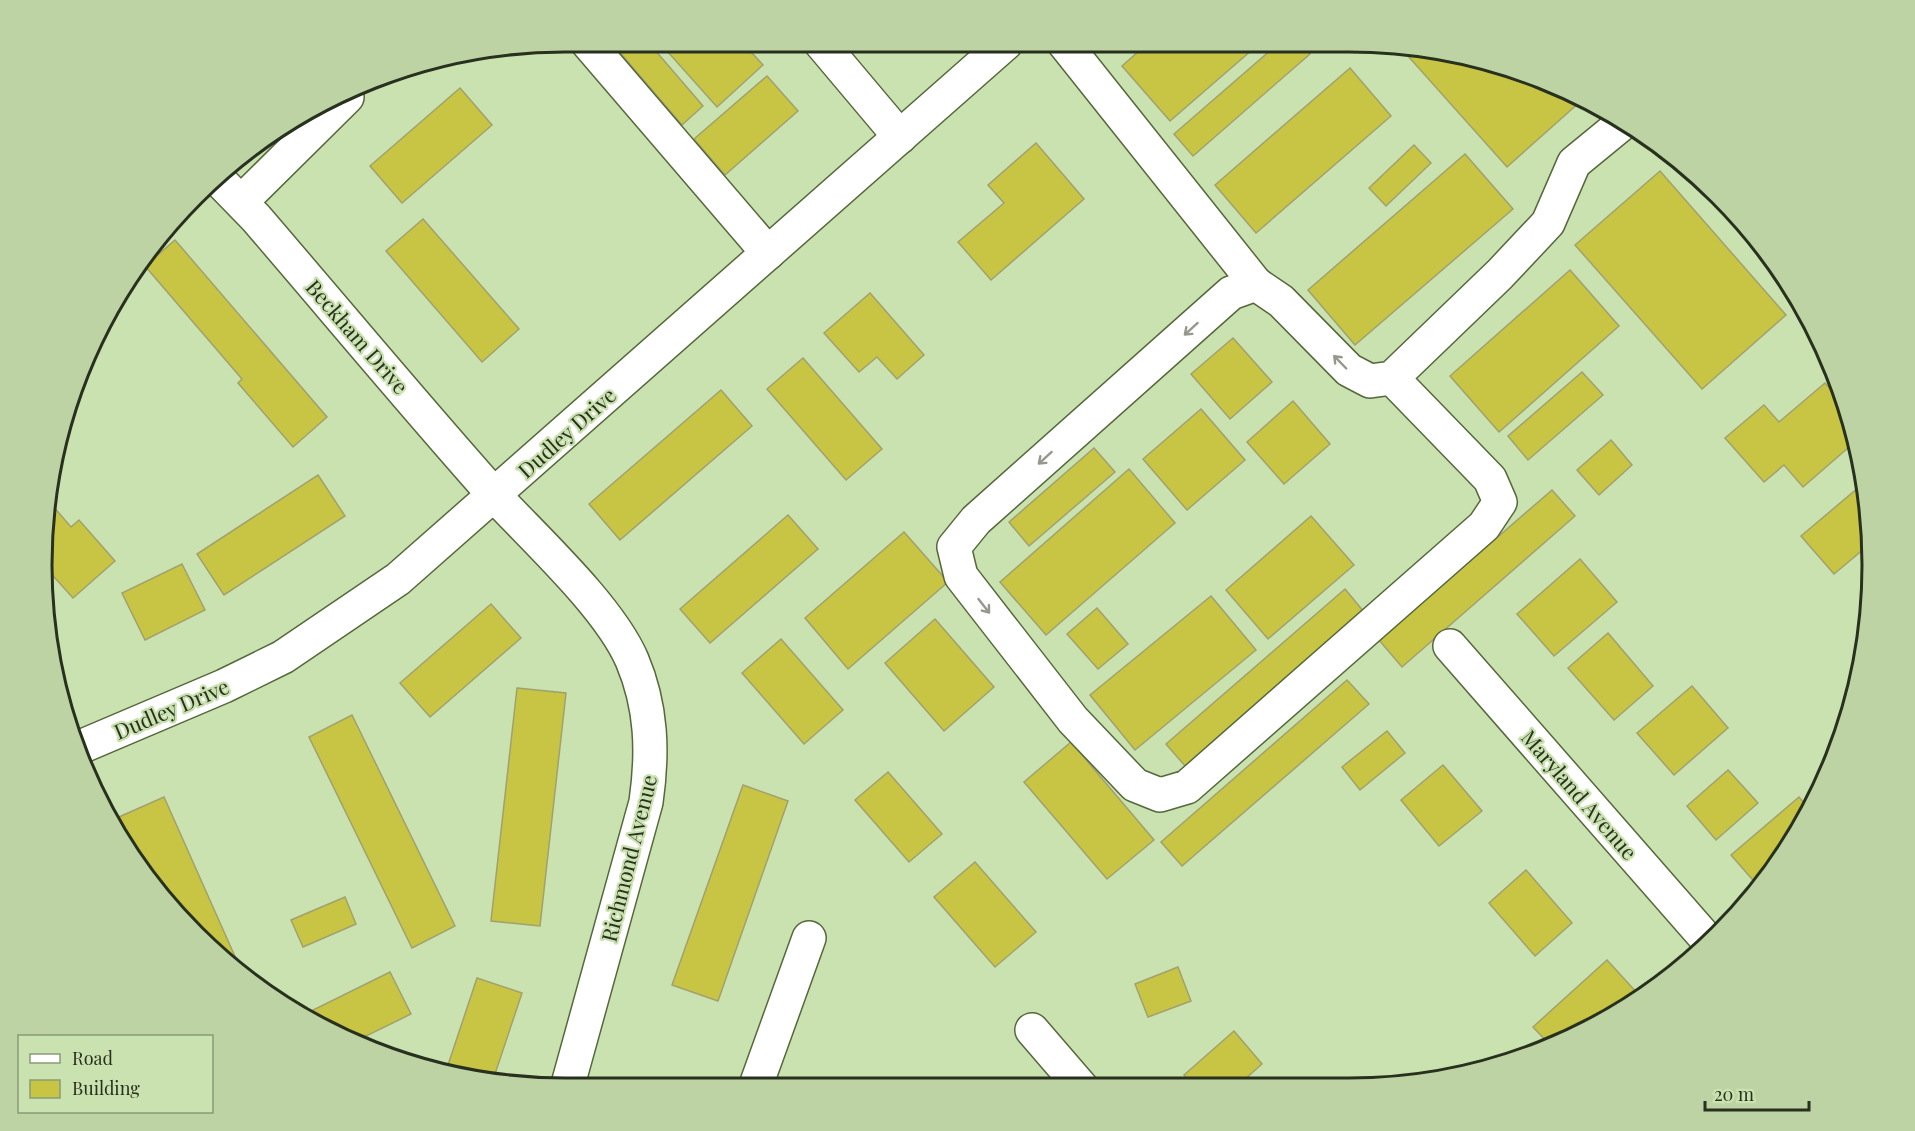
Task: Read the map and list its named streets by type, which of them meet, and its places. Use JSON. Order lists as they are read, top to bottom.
{
  "streets": {
    "street": [
      "Beckham Drive",
      "Dudley Drive",
      "Maryland Avenue",
      "Richmond Avenue"
    ]
  },
  "crossings": [
    ["Beckham Drive", "Dudley Drive"],
    ["Beckham Drive", "Richmond Avenue"],
    ["Dudley Drive", "Richmond Avenue"]
  ],
  "legend": ["Road", "Building"],
  "scale_bar": "20 m"
}
